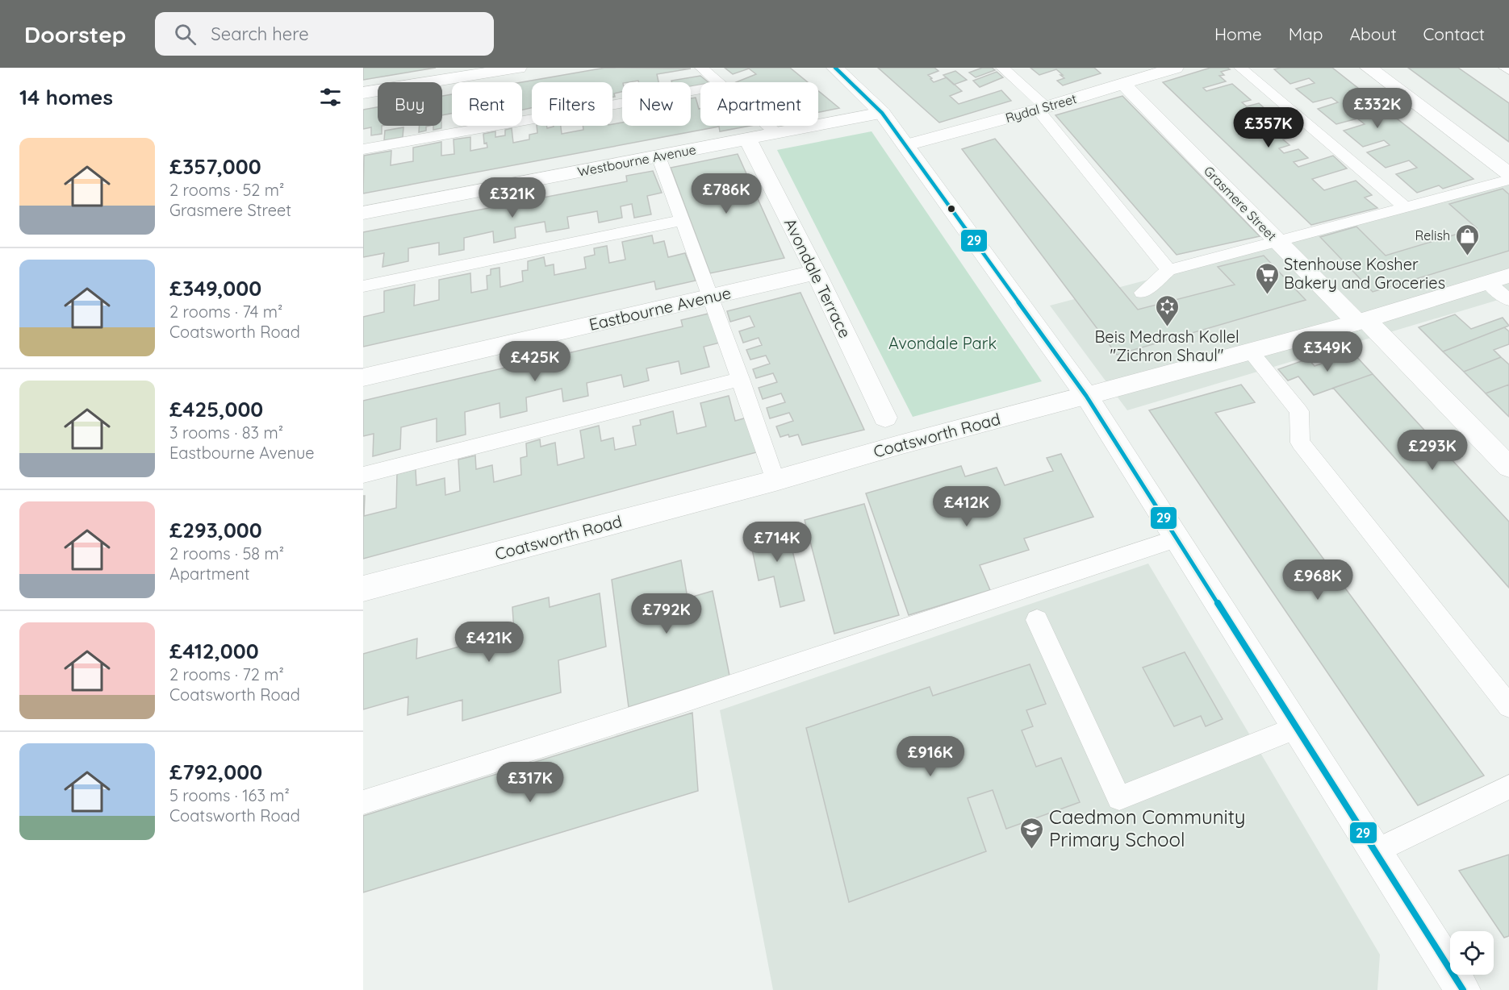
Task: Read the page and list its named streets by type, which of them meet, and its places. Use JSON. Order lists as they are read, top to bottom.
{
  "streets": {
    "street": [
      "Rydal Street",
      "Westbourne Avenue",
      "Grasmere Street",
      "Avondale Terrace",
      "Eastbourne Avenue",
      "Coatsworth Road"
    ]
  },
  "crossings": [
    ["Rydal Street", "Grasmere Street"],
    ["Westbourne Avenue", "Avondale Terrace"],
    ["Grasmere Street", "Coatsworth Road"],
    ["Avondale Terrace", "Eastbourne Avenue"]
  ],
  "parks": ["Avondale Park"],
  "places": {
    "shop": ["Relish"],
    "supermarket": ["Stenhouse Kosher Bakery and Groceries"],
    "synagogue": ["Beis Medrash Kollel \"Zichron Shaul\""],
    "school or university": ["Caedmon Community Primary School"]
  },
  "lines": ["transit line 29"],
  "page": {
    "header": "Doorstep",
    "search": "Search here",
    "nav": [
      "Home",
      "Map",
      "About",
      "Contact"
    ],
    "heading": "14 homes",
    "chip": [
      "Buy",
      "Rent",
      "Filters",
      "New",
      "Apartment"
    ],
    "price": [
      "£332K",
      "£357K",
      "£786K",
      "£321K",
      "£349K",
      "£425K",
      "£293K",
      "£412K",
      "£714K",
      "£968K",
      "£792K",
      "£421K",
      "£916K",
      "£317K"
    ],
    "list": [
      {
        "name": "£357,000",
        "note": "2 rooms · 52 m² · Grasmere Street"
      },
      {
        "name": "£349,000",
        "note": "2 rooms · 74 m² · Coatsworth Road"
      },
      {
        "name": "£425,000",
        "note": "3 rooms · 83 m² · Eastbourne Avenue"
      },
      {
        "name": "£293,000",
        "note": "2 rooms · 58 m² · Apartment"
      },
      {
        "name": "£412,000",
        "note": "2 rooms · 72 m² · Coatsworth Road"
      },
      {
        "name": "£792,000",
        "note": "5 rooms · 163 m² · Coatsworth Road"
      }
    ]
  }
}
